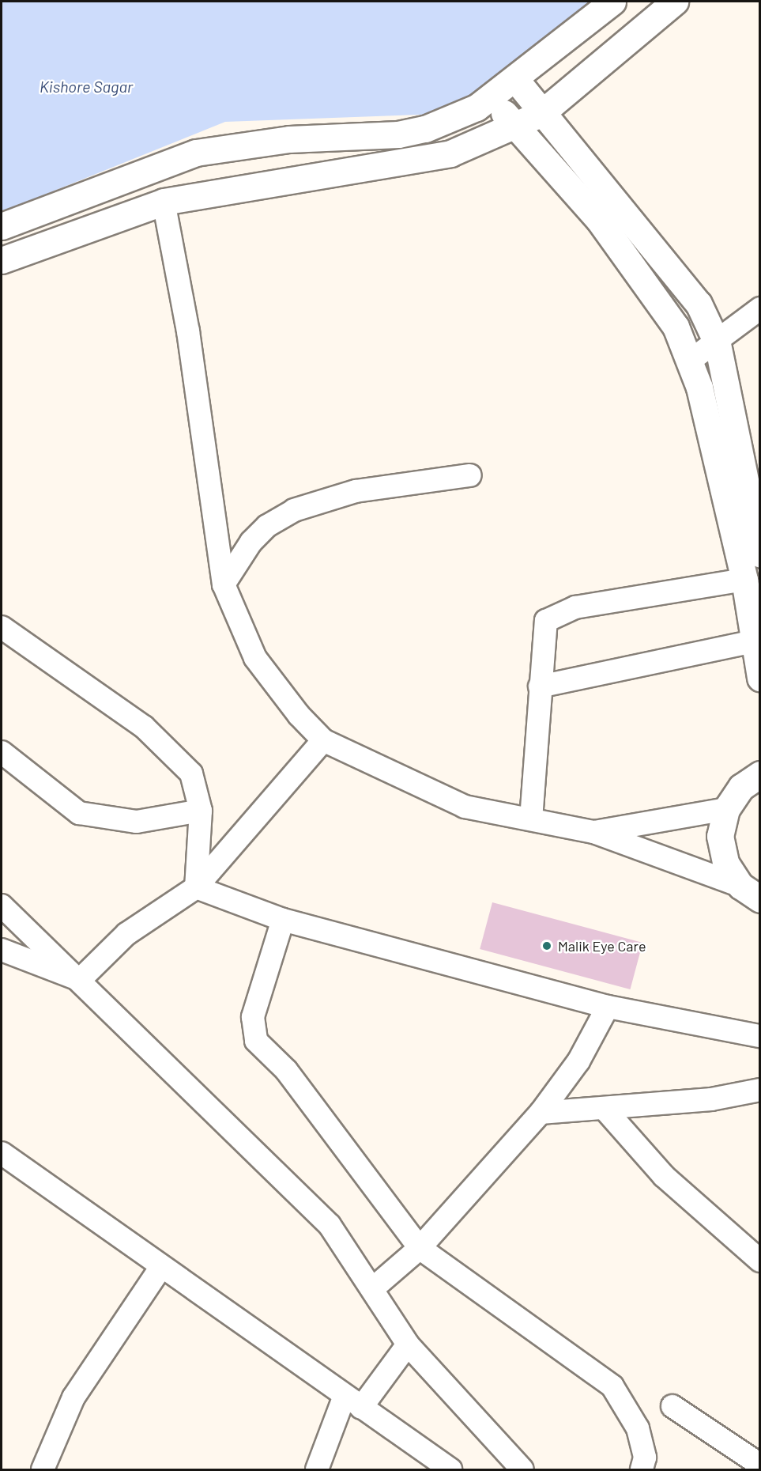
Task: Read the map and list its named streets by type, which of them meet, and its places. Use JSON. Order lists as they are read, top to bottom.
{
  "water": ["Kishore Sagar"],
  "places": ["Malik Eye Care"]
}
